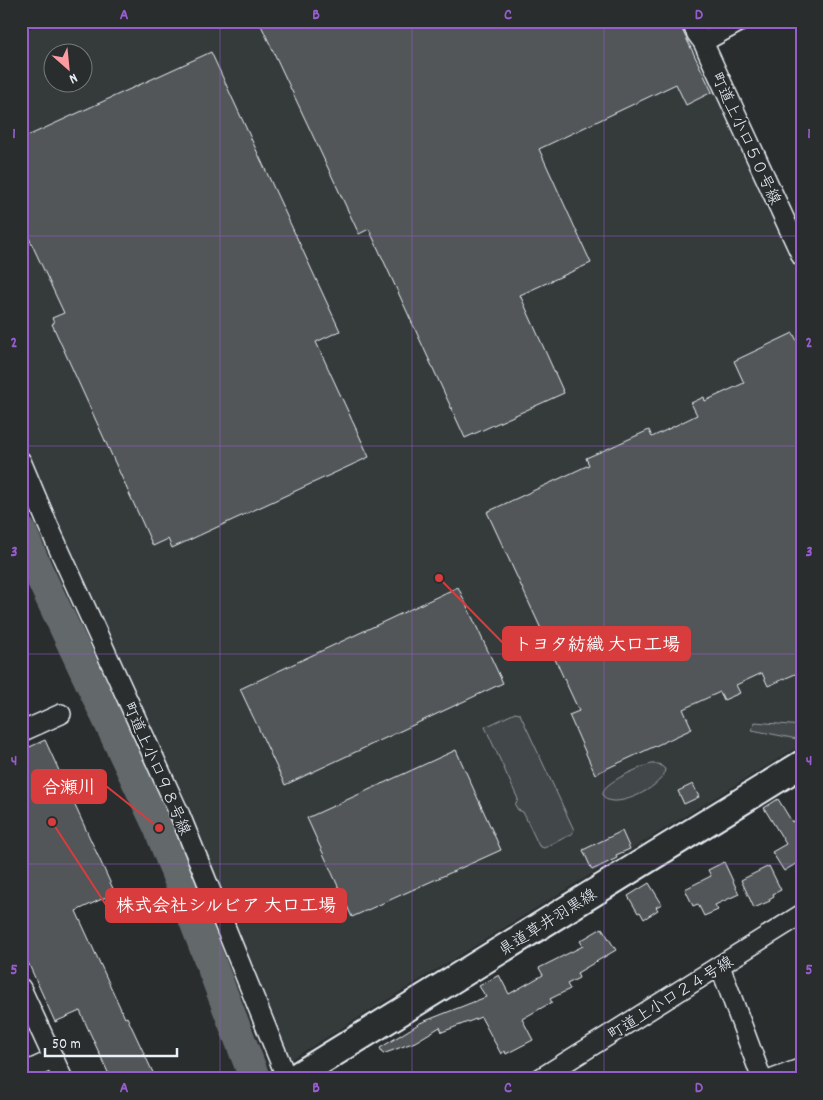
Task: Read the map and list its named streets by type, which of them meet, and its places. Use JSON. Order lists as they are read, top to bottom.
{
  "streets": {
    "main road": ["県道草井羽黒線"],
    "street": ["町道上小口５０号線", "町道上小口９８号線", "町道上小口２４号線"]
  },
  "places": ["トヨタ紡織 大口工場", "株式会社シルビア 大口工場", "合瀬川"],
  "scale_bar": "50 m",
  "north": "bottom right",
  "grid": {
    "columns": [
      "A",
      "B",
      "C",
      "D"
    ],
    "rows": [
      "1",
      "2",
      "3",
      "4",
      "5"
    ]
  }
}
